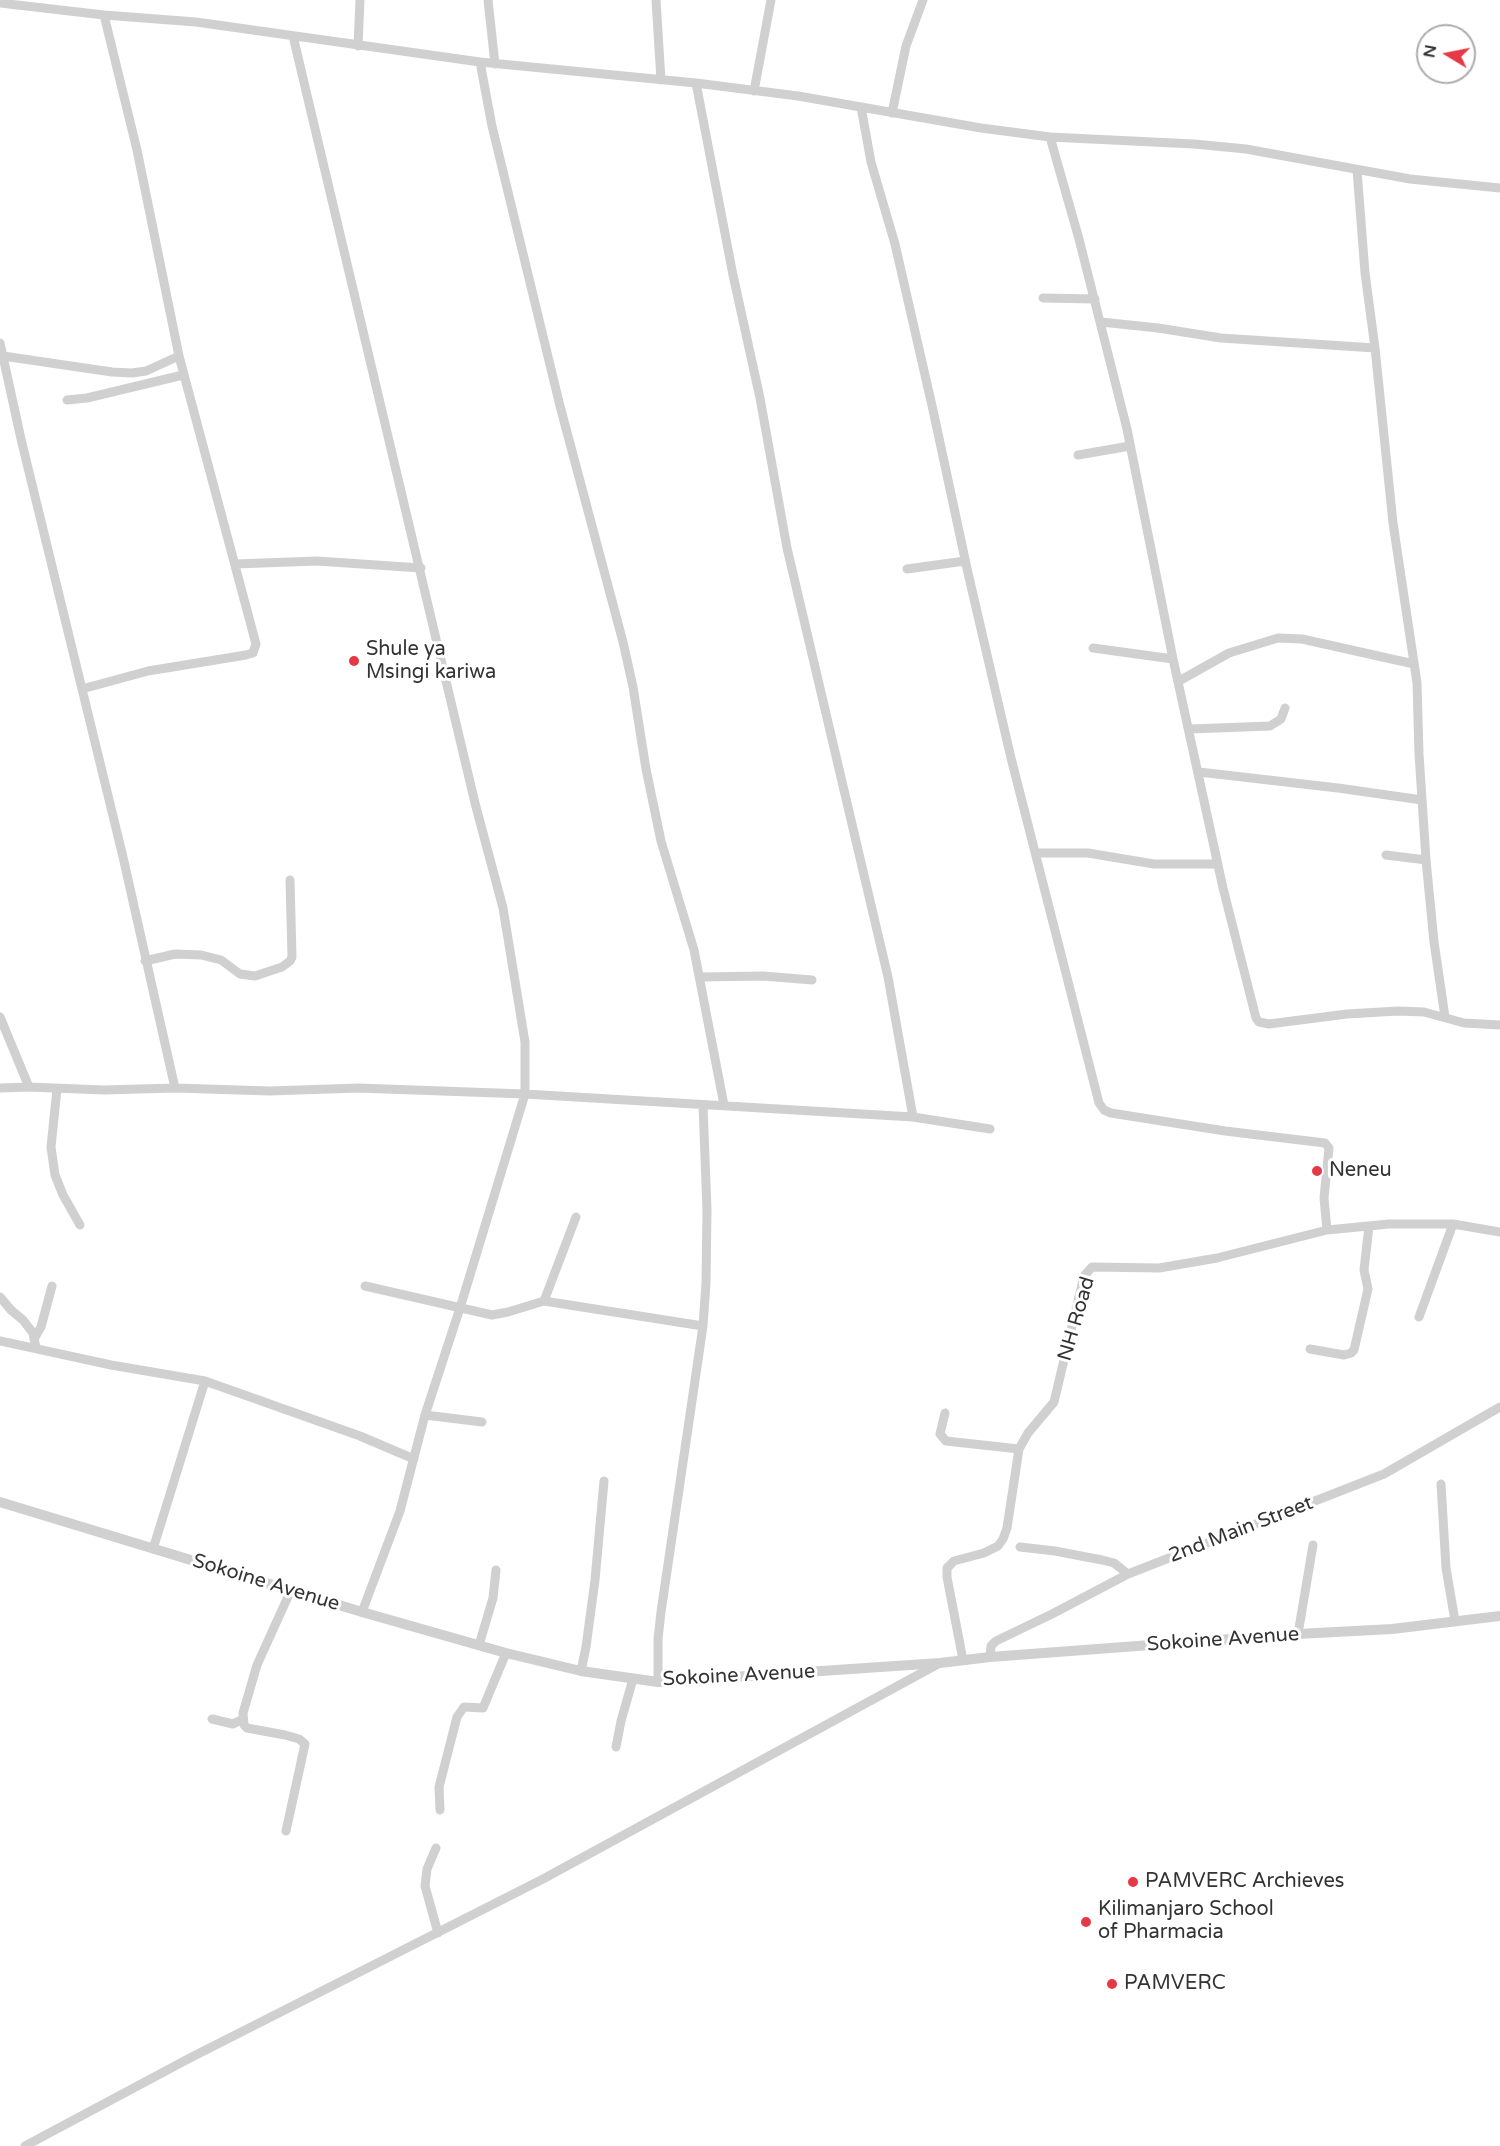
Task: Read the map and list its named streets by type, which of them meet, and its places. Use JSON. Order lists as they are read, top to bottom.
{
  "streets": {
    "street": ["NH Road", "2nd Main Street", "Sokoine Avenue"]
  },
  "crossings": [
    ["NH Road", "Sokoine Avenue"],
    ["2nd Main Street", "Sokoine Avenue"]
  ],
  "places": [
    "Shule ya Msingi kariwa",
    "Neneu",
    "PAMVERC Archieves",
    "Kilimanjaro School of Pharmacia",
    "PAMVERC"
  ],
  "north": "left"
}
